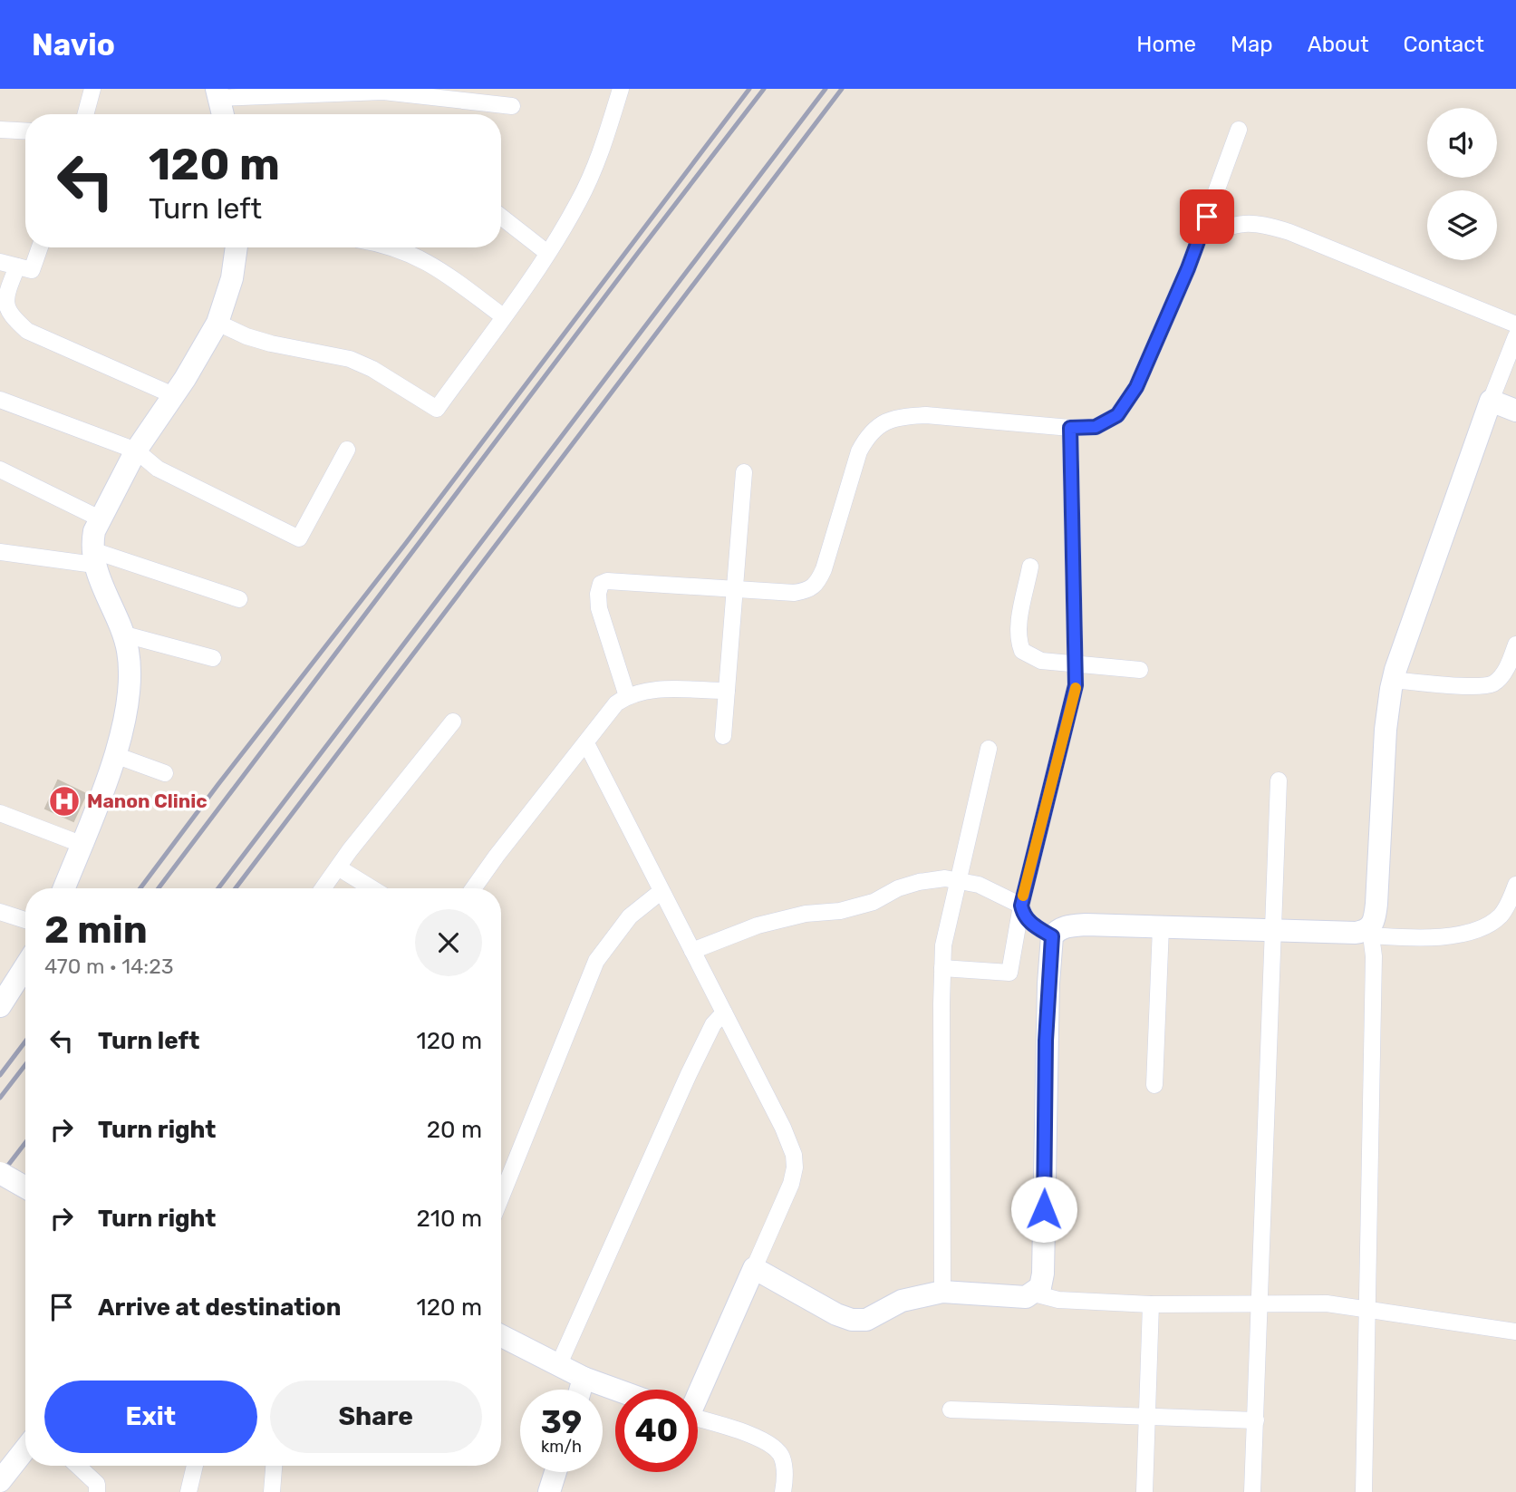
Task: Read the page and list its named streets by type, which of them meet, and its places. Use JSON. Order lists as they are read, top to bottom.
{
  "places": {
    "hospital": ["Manon Clinic"]
  },
  "page": {
    "header": "Navio",
    "nav": [
      "Home",
      "Map",
      "About",
      "Contact"
    ],
    "turn": ["120 m", "Turn left"],
    "heading": ["2 min", "470 m · 14:23"],
    "list": [
      {
        "name": "Turn left",
        "value": "120 m"
      },
      {
        "name": "Turn right",
        "value": "20 m"
      },
      {
        "name": "Turn right",
        "value": "210 m"
      },
      {
        "name": "Arrive at destination",
        "value": "120 m"
      }
    ],
    "buttons": ["Exit", "Share"],
    "speed": "39 km/h",
    "limit": "40"
  }
}
